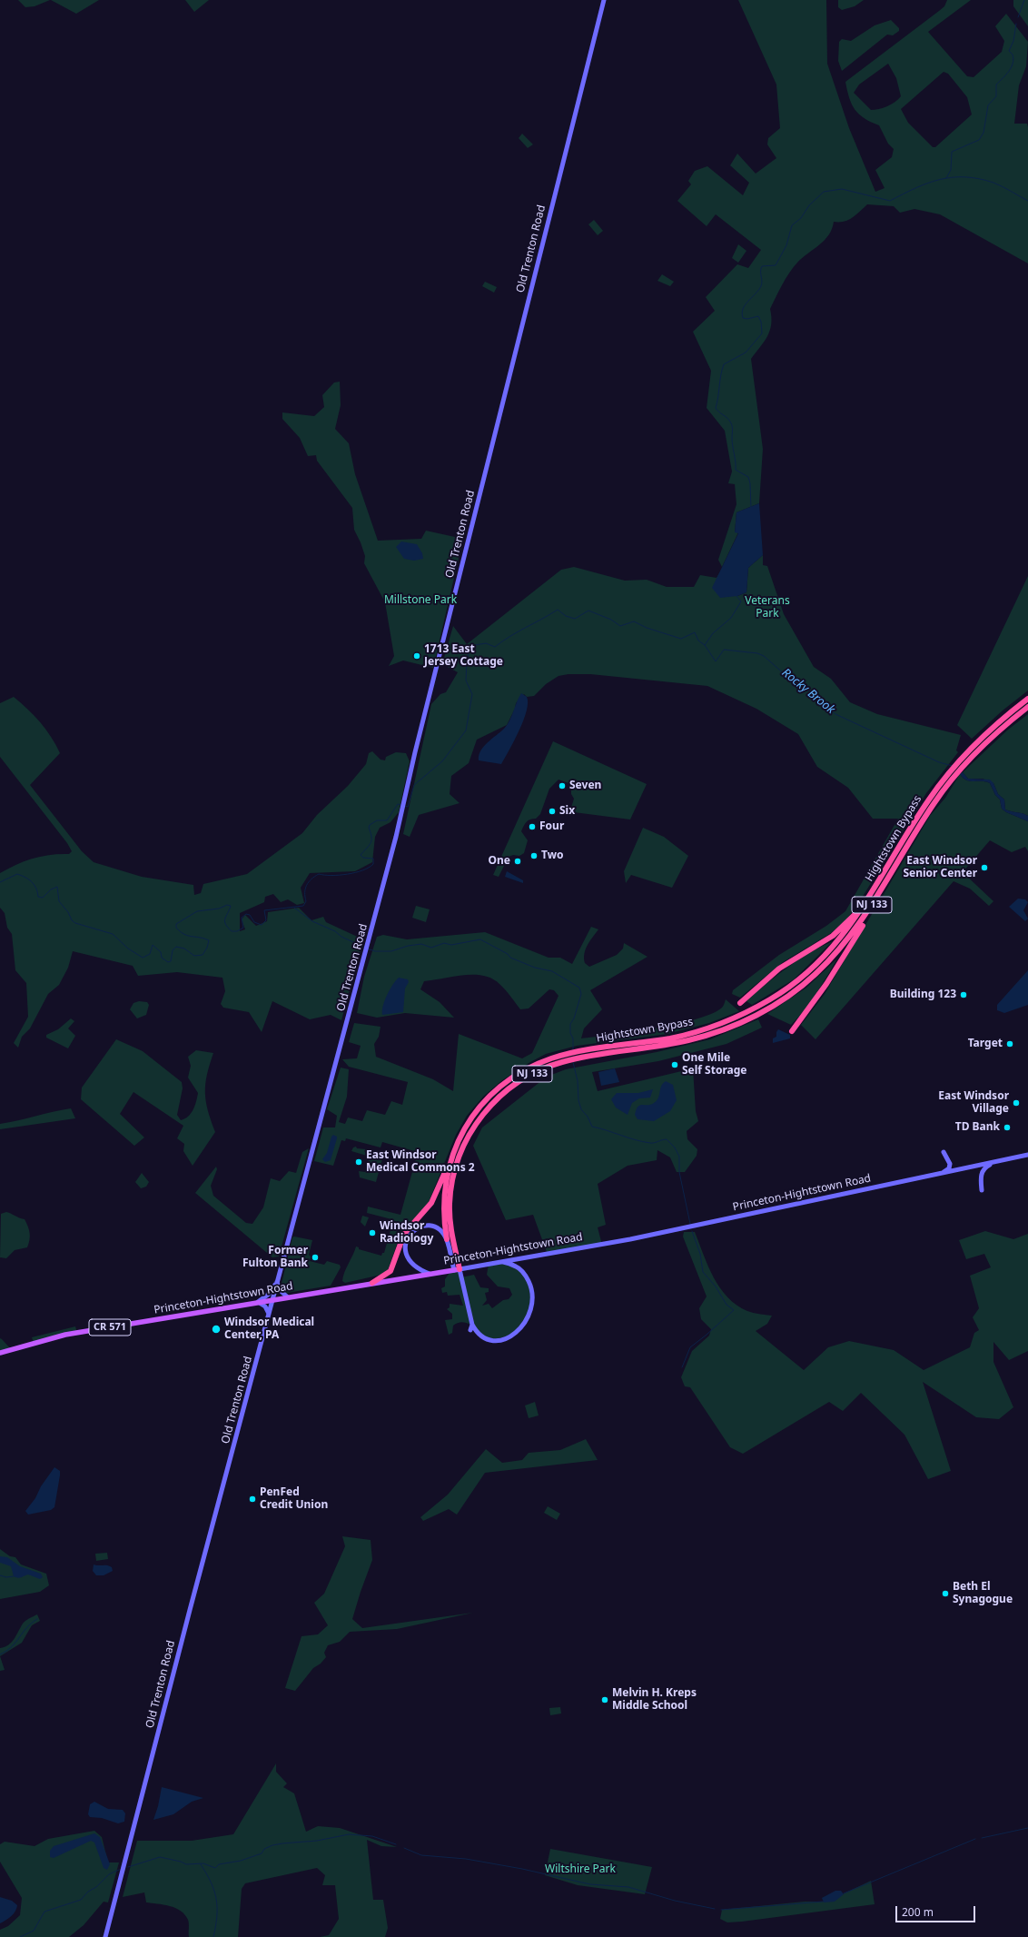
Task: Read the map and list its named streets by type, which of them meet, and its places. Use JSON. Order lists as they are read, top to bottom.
{
  "streets": {
    "highway": ["Hightstown Bypass", "NJ 133"],
    "main road": ["Old Trenton Road", "Princeton-Hightstown Road", "CR 571"]
  },
  "crossings": [
    ["Old Trenton Road", "Princeton-Hightstown Road"],
    ["Hightstown Bypass", "Princeton-Hightstown Road"]
  ],
  "water": ["Rocky Brook"],
  "parks": ["Millstone Park", "Veterans Park", "Wiltshire Park"],
  "places": [
    "1713 East Jersey Cottage",
    "Seven",
    "Six",
    "Four",
    "Two",
    "One",
    "East Windsor Senior Center",
    "Building 123",
    "Target",
    "One Mile Self Storage",
    "East Windsor Village",
    "TD Bank",
    "East Windsor Medical Commons 2",
    "Windsor Radiology",
    "Former Fulton Bank",
    "Windsor Medical Center, PA",
    "PenFed Credit Union",
    "Beth El Synagogue",
    "Melvin H. Kreps Middle School"
  ],
  "scale_bar": "200 m"
}
